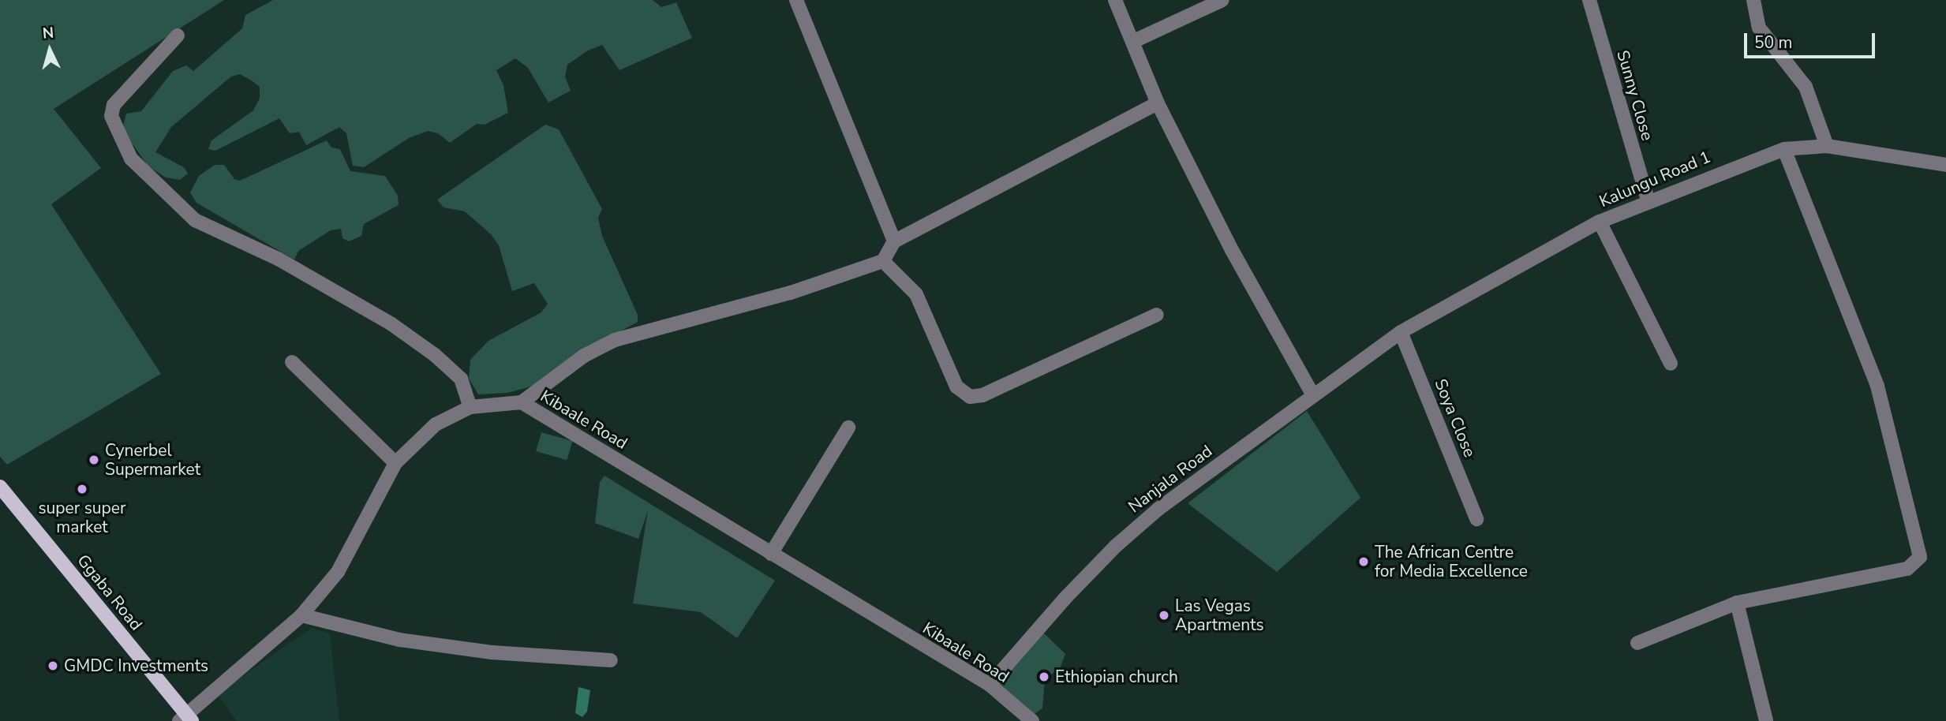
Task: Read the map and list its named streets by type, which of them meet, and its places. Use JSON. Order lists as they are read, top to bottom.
{
  "streets": {
    "main road": ["Ggaba Road"],
    "street": [
      "Sunny Close",
      "Kalungu Road 1",
      "Soya Close",
      "Kibaale Road",
      "Nanjala Road"
    ]
  },
  "crossings": [
    ["Sunny Close", "Kalungu Road 1"],
    ["Kalungu Road 1", "Soya Close"],
    ["Kalungu Road 1", "Nanjala Road"],
    ["Soya Close", "Nanjala Road"],
    ["Kibaale Road", "Nanjala Road"],
    ["Kibaale Road", "Ggaba Road"]
  ],
  "places": [
    "Cynerbel Supermarket",
    "super super market",
    "The African Centre for Media Excellence",
    "Las Vegas Apartments",
    "GMDC Investments",
    "Ethiopian church"
  ],
  "scale_bar": "50 m",
  "north": "top"
}
